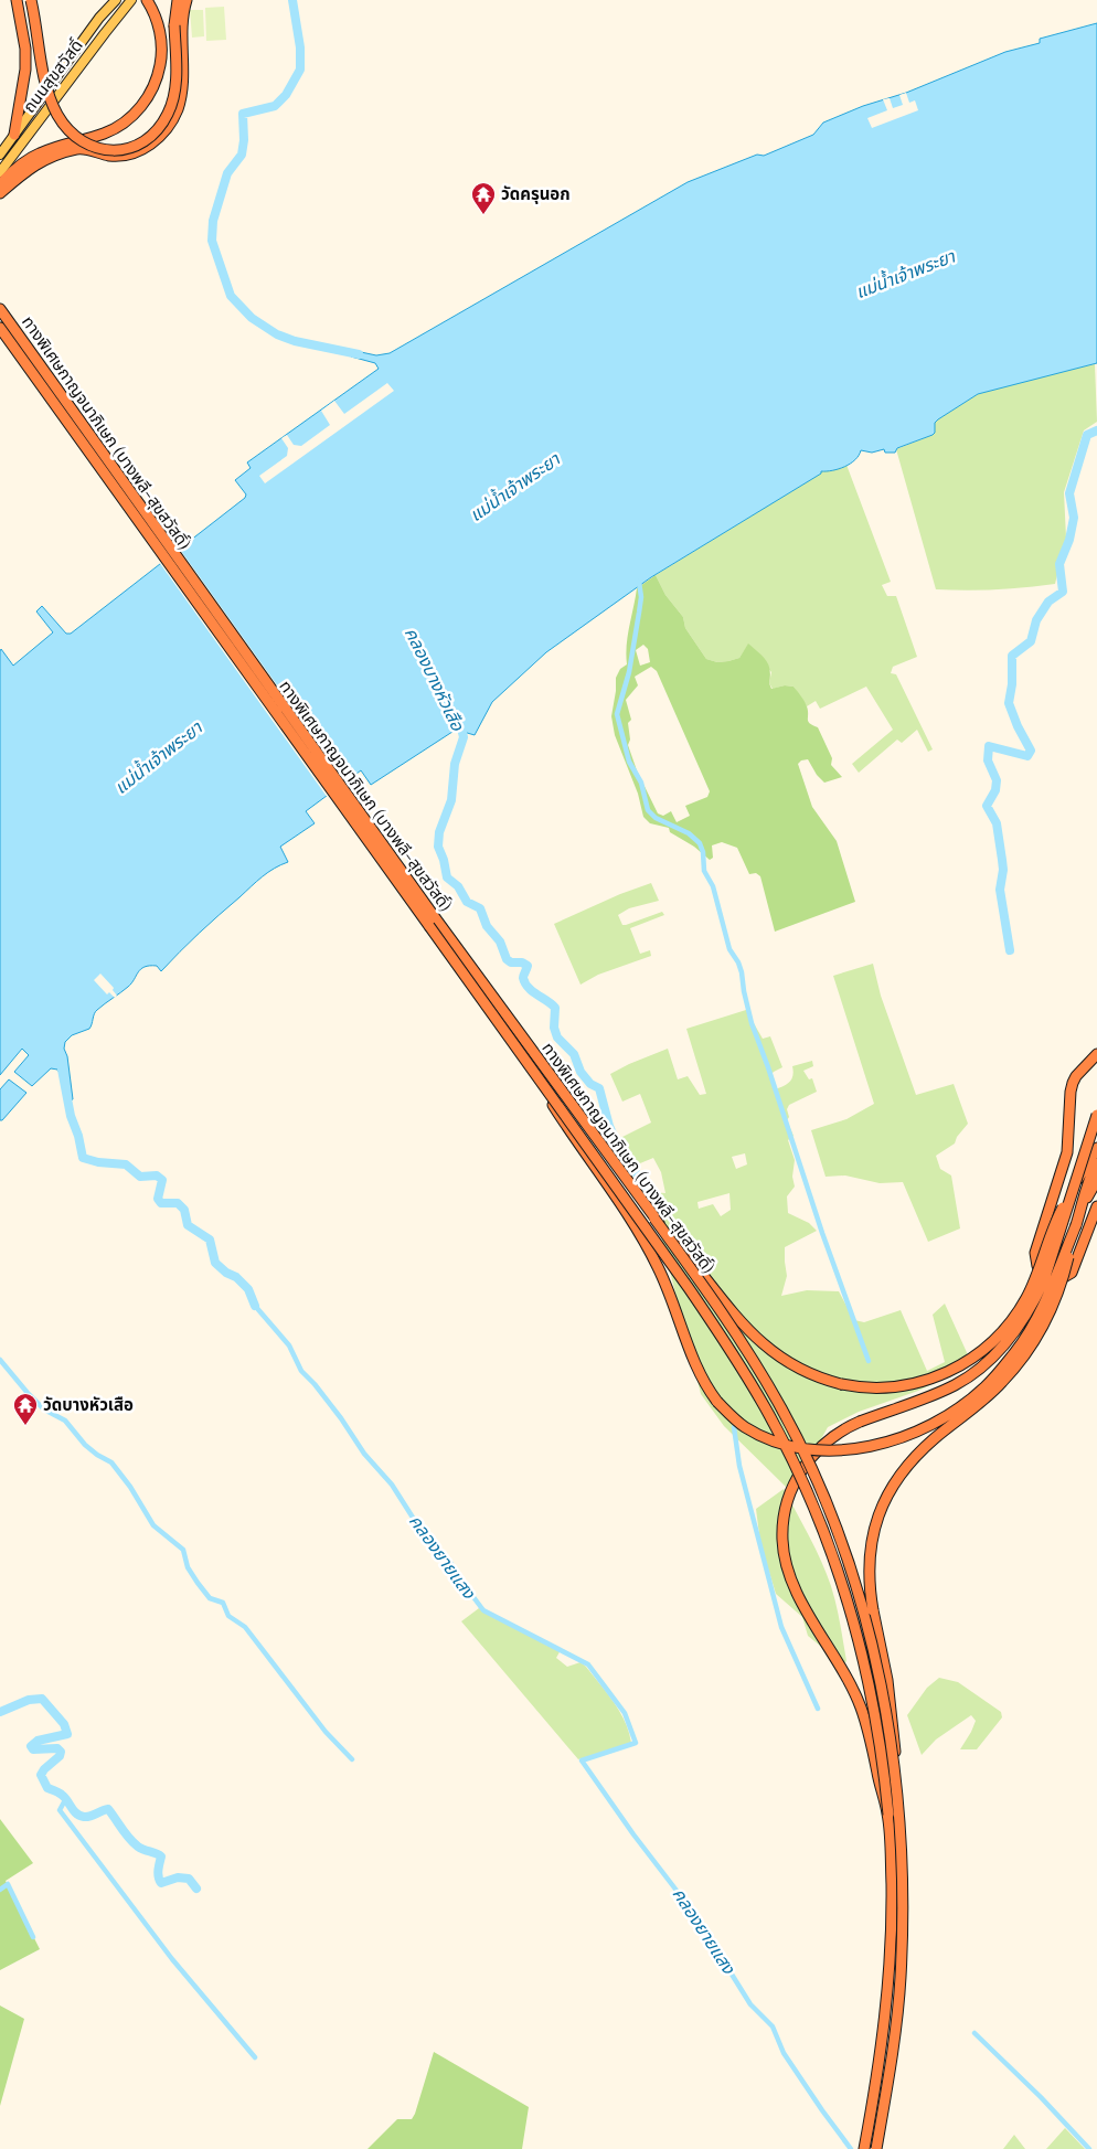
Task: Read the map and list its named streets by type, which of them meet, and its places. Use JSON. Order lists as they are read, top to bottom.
{
  "streets": {
    "highway": ["ทางพิเศษกาญจนาภิเษก (บางพลี-สุขสวัสดิ์)"],
    "main road": ["ถนนสุขสวัสดิ์"]
  },
  "water": ["แม่น้ำเจ้าพระยา", "คลองบางหัวเสือ", "คลองยายแสง"],
  "places": {
    "temple": ["วัดครุนอก", "วัดบางหัวเสือ"]
  }
}
